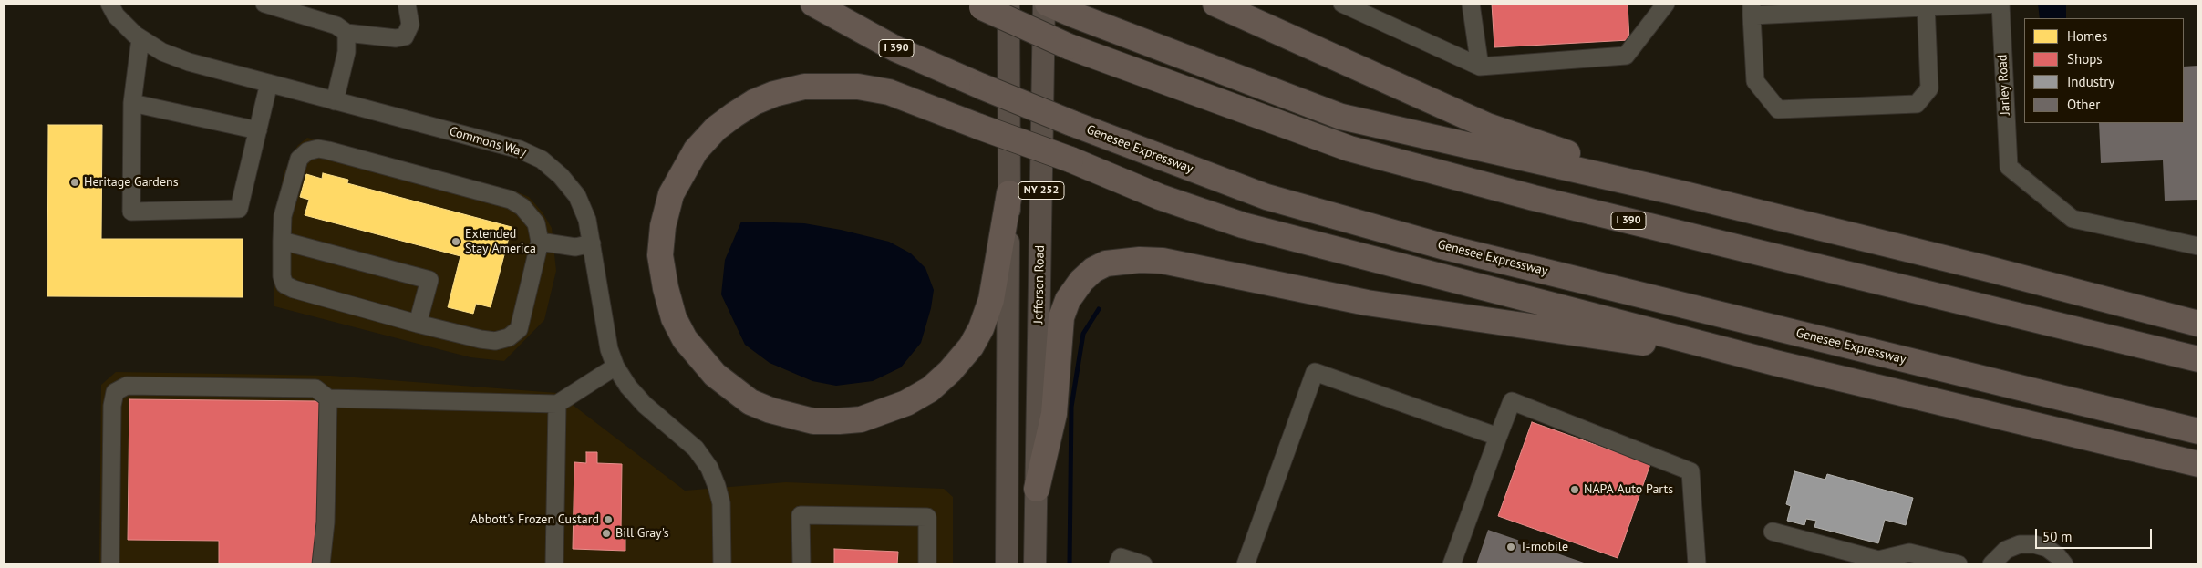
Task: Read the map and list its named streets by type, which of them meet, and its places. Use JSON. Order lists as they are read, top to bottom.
{
  "streets": {
    "highway": ["I 390", "Genesee Expressway"],
    "main road": ["NY 252", "Jefferson Road"],
    "street": ["Jarley Road", "Commons Way"]
  },
  "places": [
    "Heritage Gardens",
    "Extended Stay America",
    "NAPA Auto Parts",
    "Abbott's Frozen Custard",
    "Bill Gray's",
    "T-mobile"
  ],
  "legend": [
    "Homes",
    "Shops",
    "Industry",
    "Other"
  ],
  "scale_bar": "50 m"
}
